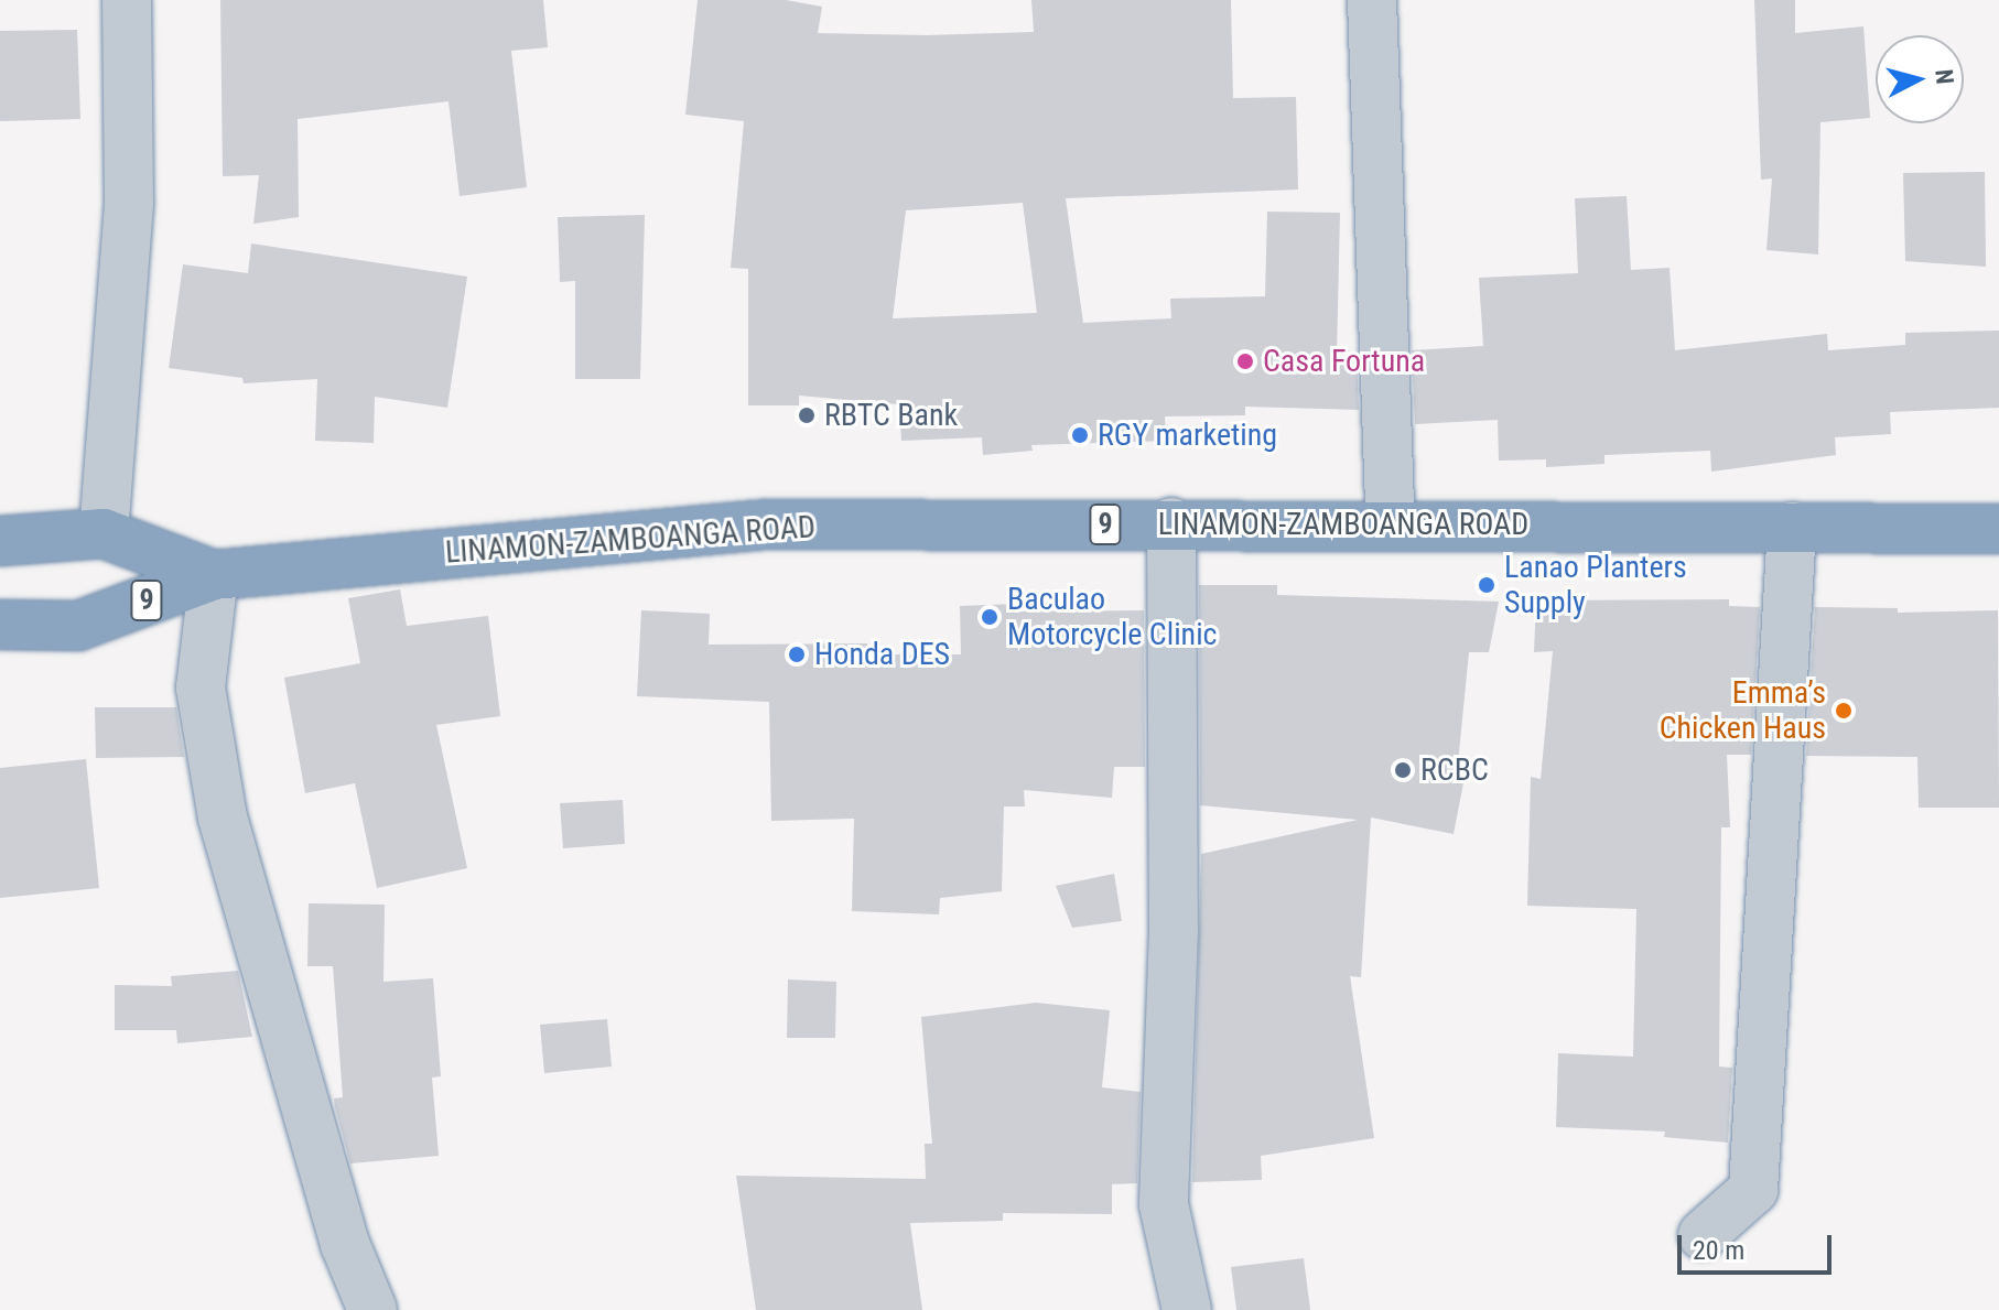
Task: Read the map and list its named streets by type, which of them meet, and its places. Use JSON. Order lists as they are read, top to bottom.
{
  "streets": {
    "highway": ["9", "LINAMON-ZAMBOANGA ROAD"]
  },
  "places": [
    "Casa Fortuna",
    "RBTC Bank",
    "RGY marketing",
    "Lanao Planters Supply",
    "Baculao Motorcycle Clinic",
    "Honda DES",
    "Emma’s Chicken Haus",
    "RCBC"
  ],
  "scale_bar": "20 m",
  "north": "right"
}
